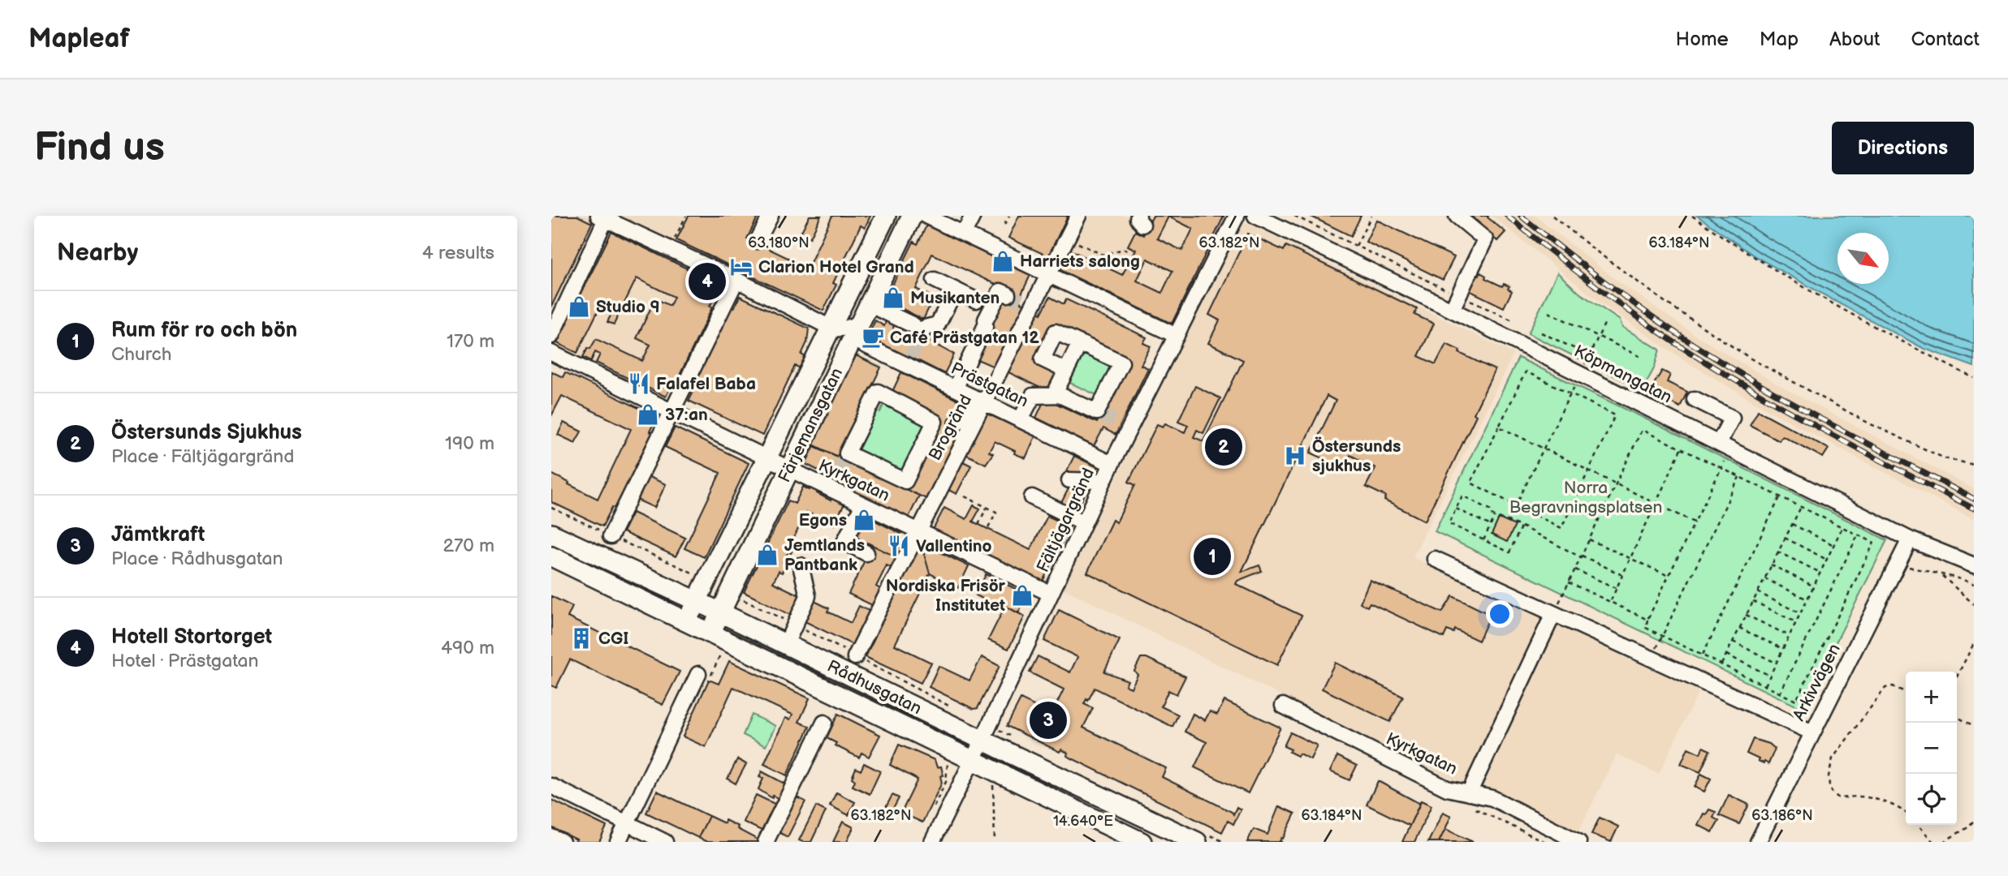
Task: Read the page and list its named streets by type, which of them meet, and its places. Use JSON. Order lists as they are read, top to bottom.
{
  "streets": {
    "main road": ["Färjemansgatan", "Rådhusgatan"],
    "street": [
      "Köpmangatan",
      "Prästgatan",
      "Brogränd",
      "Kyrkgatan",
      "Fältjägargränd",
      "Arkivvägen"
    ]
  },
  "crossings": [
    ["Köpmangatan", "Arkivvägen"],
    ["Prästgatan", "Färjemansgatan"],
    ["Prästgatan", "Brogränd"],
    ["Prästgatan", "Fältjägargränd"],
    ["Färjemansgatan", "Kyrkgatan"],
    ["Färjemansgatan", "Rådhusgatan"],
    ["Brogränd", "Kyrkgatan"],
    ["Kyrkgatan", "Fältjägargränd"],
    ["Fältjägargränd", "Rådhusgatan"]
  ],
  "parks": ["Norra Begravningsplatsen"],
  "places": {
    "shop": [
      "Harriets salong",
      "Musikanten",
      "Studio 9",
      "37:an",
      "Egons",
      "Jemtlands Pantbank",
      "Nordiska Frisör Institutet"
    ],
    "hotel": ["Clarion Hotel Grand"],
    "cafe": ["Café Prästgatan 12"],
    "restaurant": ["Falafel Baba", "Vallentino"],
    "hospital": ["Östersunds sjukhus"],
    "building": ["CGI"]
  },
  "north": "bottom right",
  "page": {
    "header": "Mapleaf",
    "nav": [
      "Home",
      "Map",
      "About",
      "Contact"
    ],
    "buttons": "Directions",
    "title": "Find us",
    "heading": ["Nearby", "4 results"],
    "pins": [
      "4",
      "2",
      "1",
      "3"
    ],
    "list": [
      {
        "mark": "1",
        "name": "Rum för ro och bön",
        "note": "Church",
        "value": "170 m"
      },
      {
        "mark": "2",
        "name": "Östersunds Sjukhus",
        "note": "Place · Fältjägargränd",
        "value": "190 m"
      },
      {
        "mark": "3",
        "name": "Jämtkraft",
        "note": "Place · Rådhusgatan",
        "value": "270 m"
      },
      {
        "mark": "4",
        "name": "Hotell Stortorget",
        "note": "Hotel · Prästgatan",
        "value": "490 m"
      }
    ],
    "map_buttons": ["+", "−"]
  },
  "coordinates": [
    "63.180°N",
    "63.182°N",
    "63.184°N",
    "63.186°N",
    "14.640°E"
  ]
}
